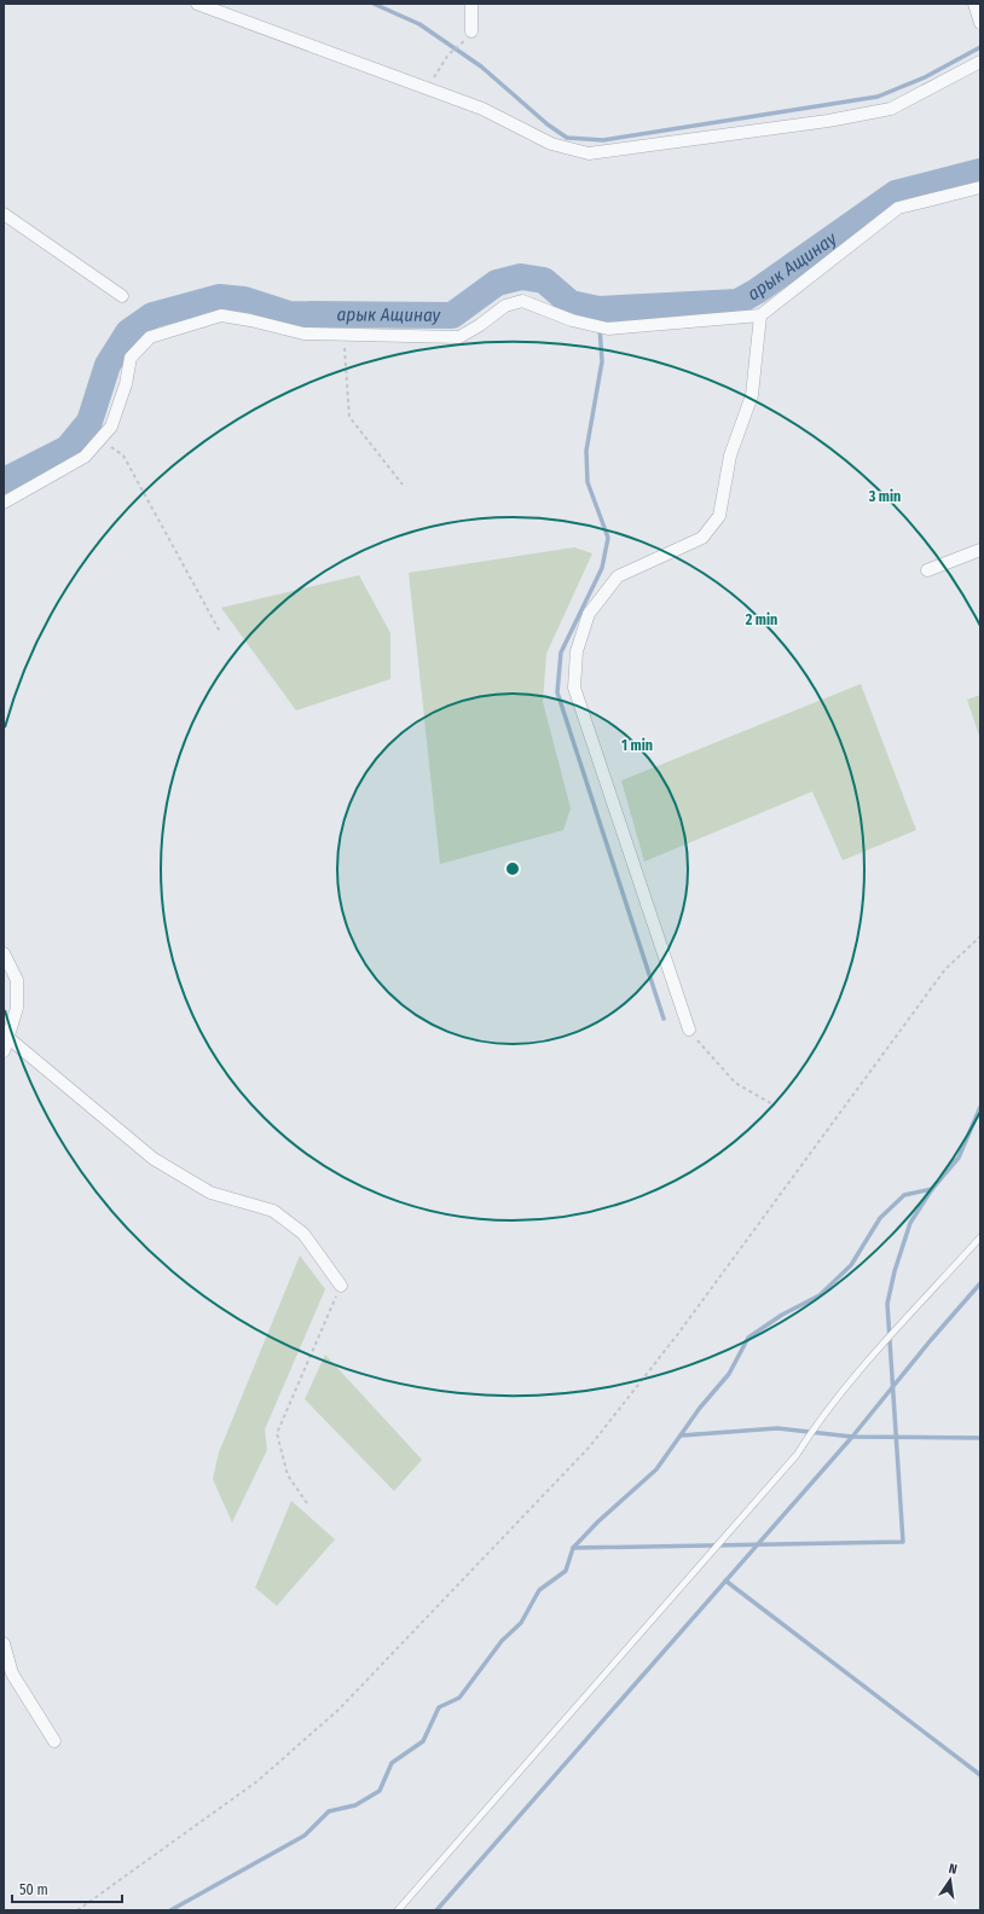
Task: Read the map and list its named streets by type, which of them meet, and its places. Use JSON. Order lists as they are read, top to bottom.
{
  "water": ["арык Ащинау"],
  "scale_bar": "50 m",
  "north": "top",
  "rings": ["3 min", "2 min", "1 min"]
}
